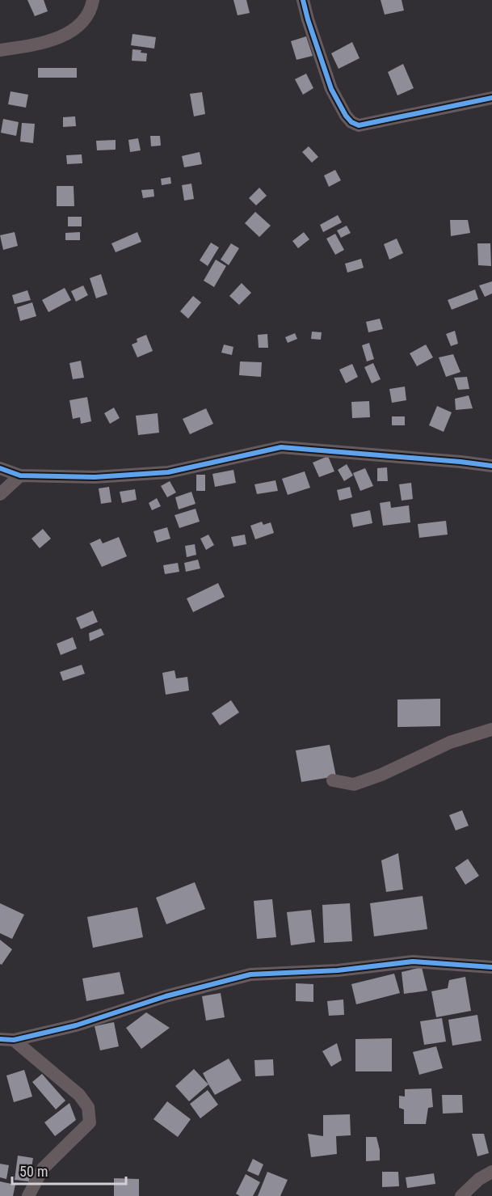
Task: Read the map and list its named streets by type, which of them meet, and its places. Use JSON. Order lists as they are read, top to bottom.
{
  "scale_bar": "50 m"
}
